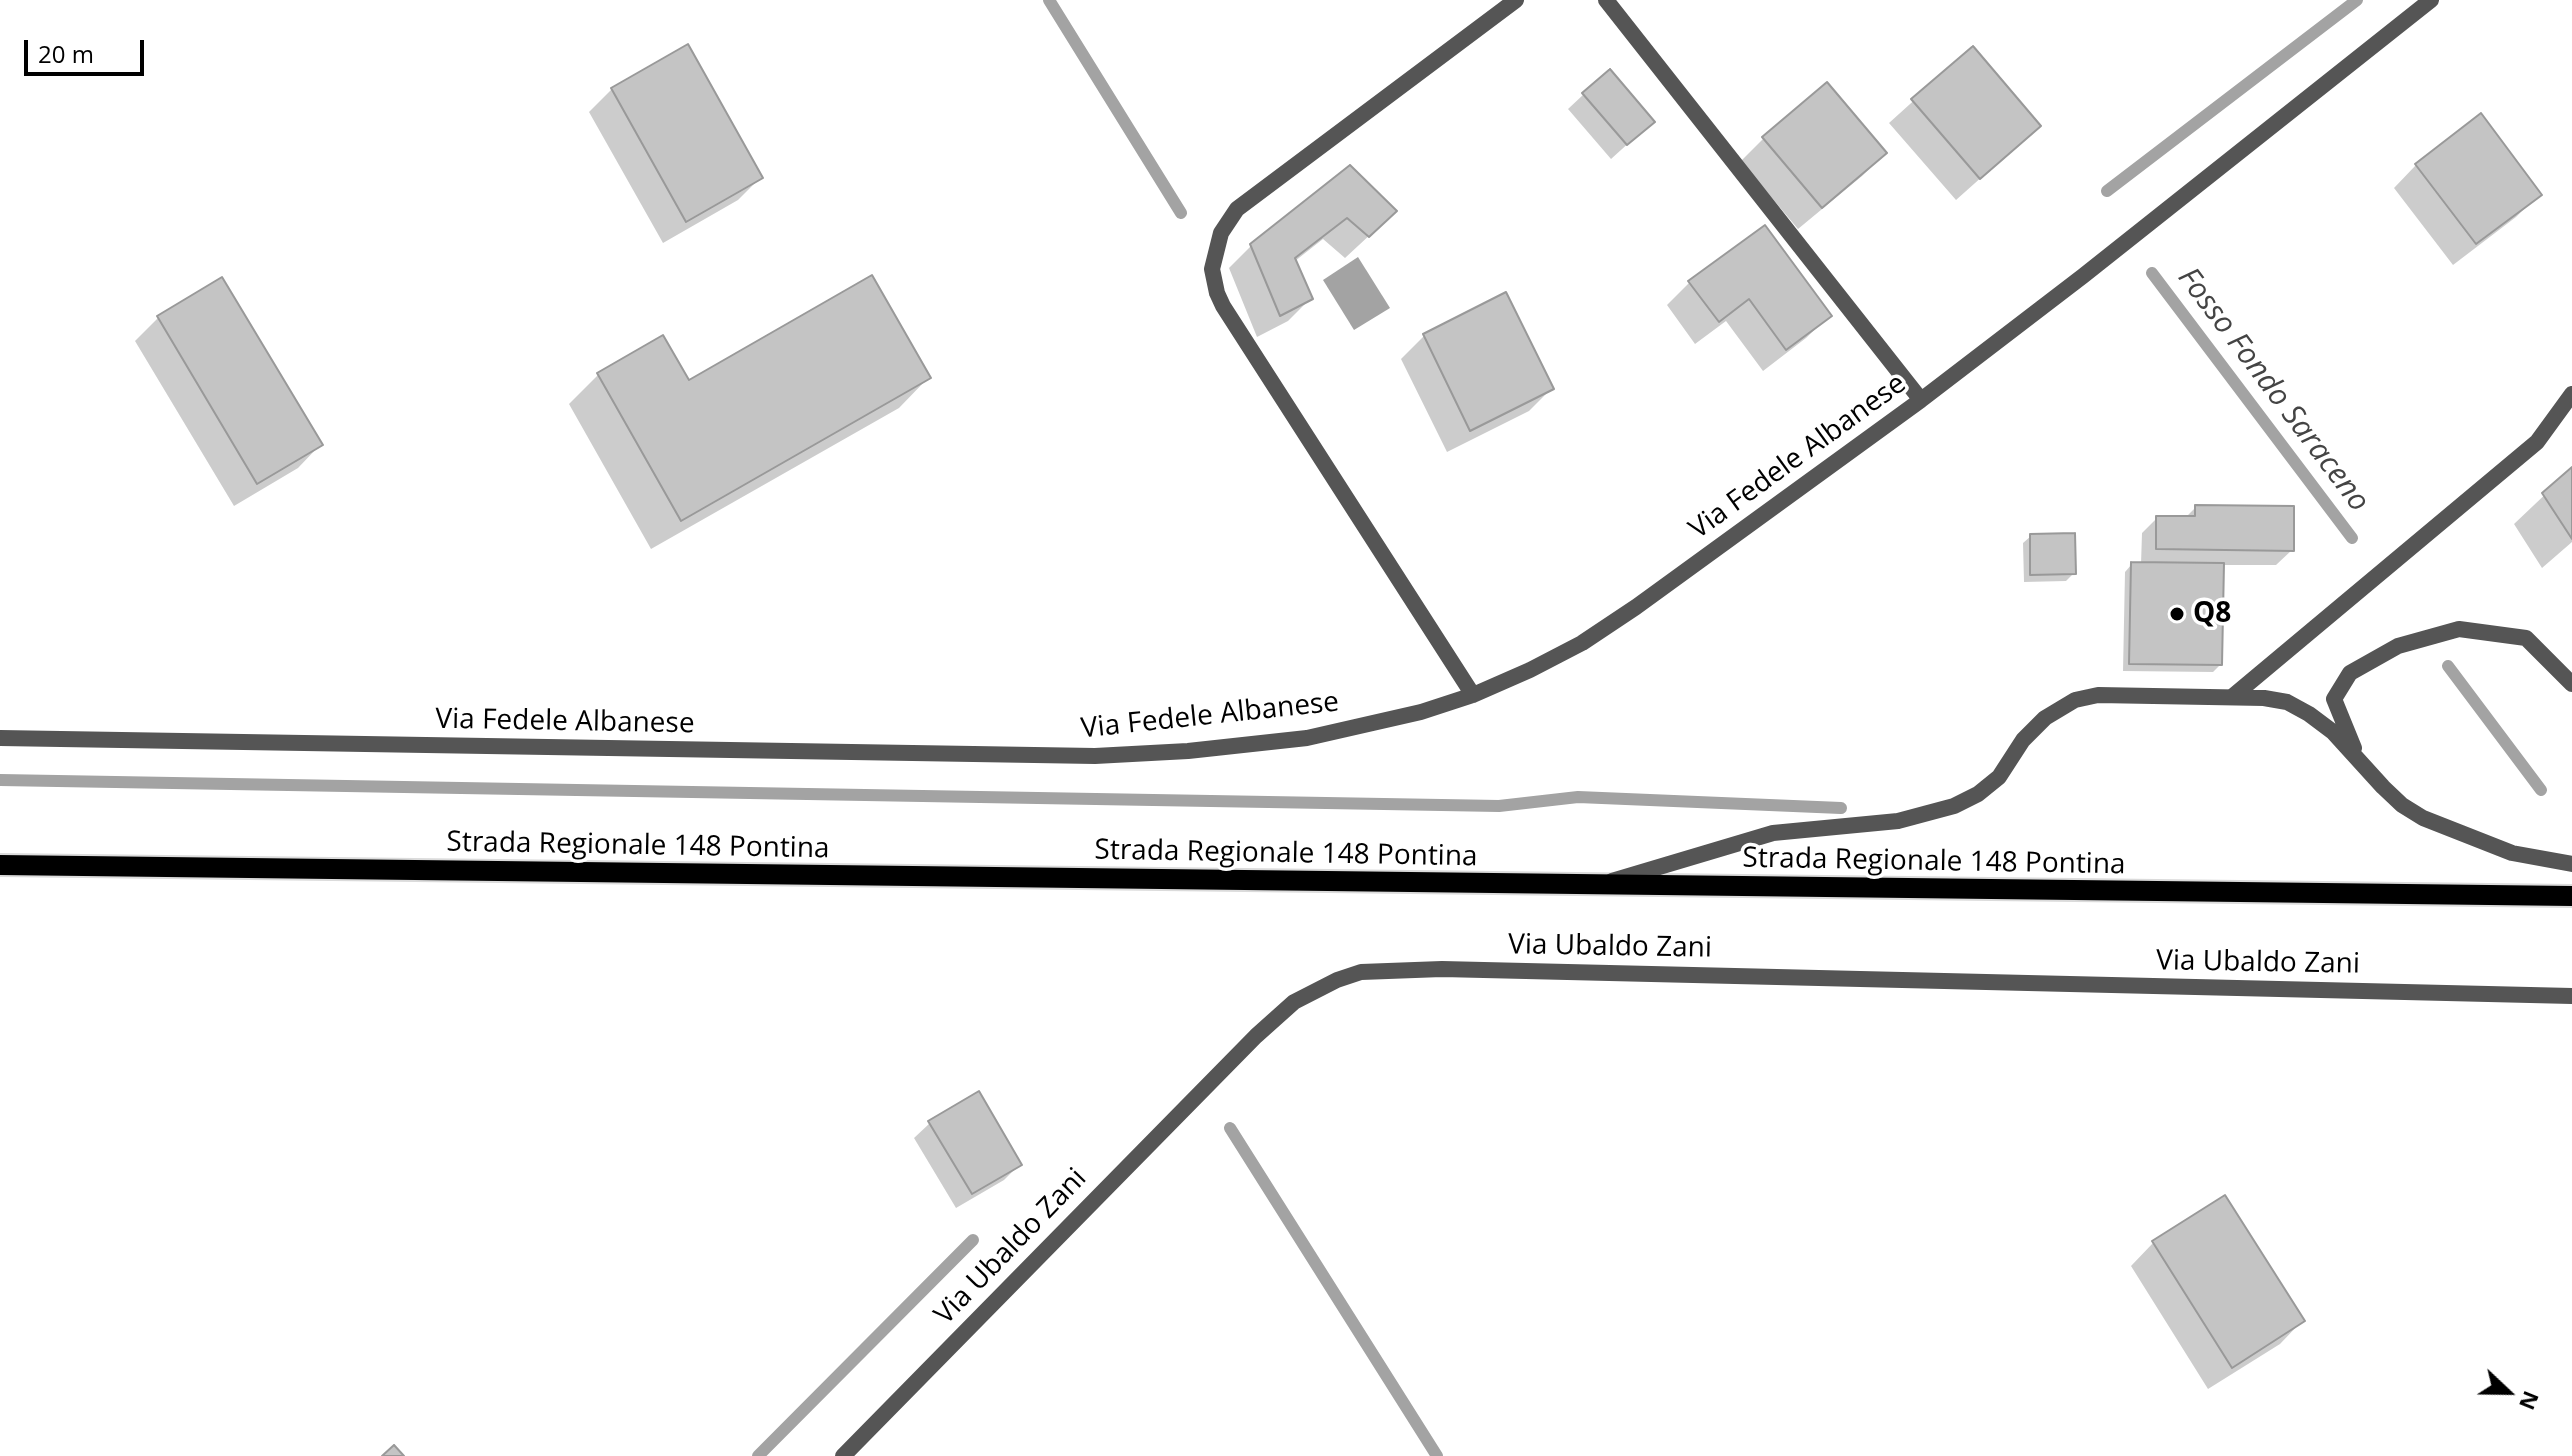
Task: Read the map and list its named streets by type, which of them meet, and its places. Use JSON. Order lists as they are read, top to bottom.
{
  "streets": {
    "main road": ["Strada Regionale 148 Pontina"],
    "street": ["Via Fedele Albanese", "Via Ubaldo Zani"]
  },
  "water": ["Fosso Fondo Saraceno"],
  "places": ["Q8"],
  "scale_bar": "20 m",
  "north": "right"
}
